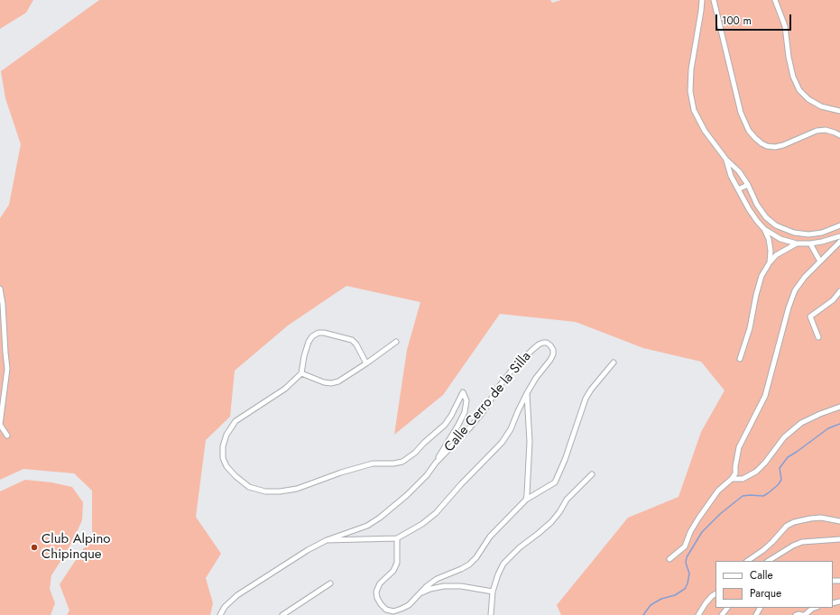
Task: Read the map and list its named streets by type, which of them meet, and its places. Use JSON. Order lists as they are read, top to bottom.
{
  "streets": {
    "street": ["Calle Cerro de la Silla"]
  },
  "places": ["Club Alpino Chipinque"],
  "legend": ["Calle", "Parque"],
  "scale_bar": "100 m"
}
